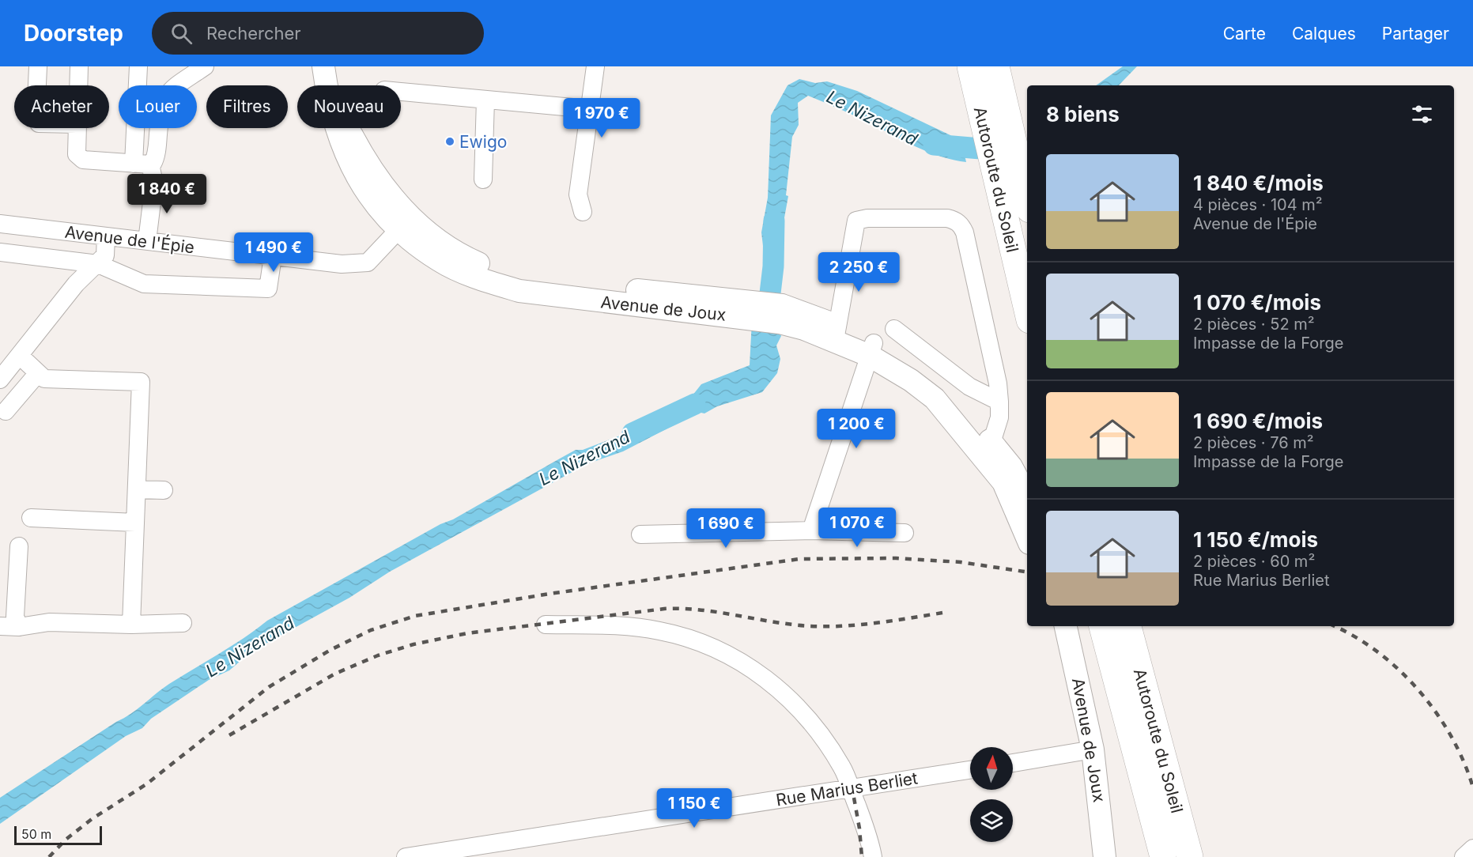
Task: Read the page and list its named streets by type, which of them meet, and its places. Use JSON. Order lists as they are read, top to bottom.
{
  "streets": {
    "highway": ["Autoroute du Soleil"],
    "main road": ["Avenue de Joux"],
    "street": ["Avenue de l'Épie", "Rue Marius Berliet"]
  },
  "crossings": [
    ["Avenue de l'Épie", "Avenue de Joux"]
  ],
  "water": ["Le Nizerand"],
  "places": ["Ewigo"],
  "scale_bar": "50 m",
  "north": "top",
  "page": {
    "header": "Doorstep",
    "search": "Rechercher",
    "nav": ["Carte", "Calques", "Partager"],
    "chip": [
      "Acheter",
      "Louer",
      "Filtres",
      "Nouveau"
    ],
    "heading": "8 biens",
    "price": [
      "1 970 €",
      "1 840 €",
      "1 490 €",
      "2 250 €",
      "1 200 €",
      "1 070 €",
      "1 690 €",
      "1 150 €"
    ],
    "list": [
      {
        "name": "1 840 €/mois",
        "note": "4 pièces · 104 m² · Avenue de l'Épie"
      },
      {
        "name": "1 070 €/mois",
        "note": "2 pièces · 52 m² · Impasse de la Forge"
      },
      {
        "name": "1 690 €/mois",
        "note": "2 pièces · 76 m² · Impasse de la Forge"
      },
      {
        "name": "1 150 €/mois",
        "note": "2 pièces · 60 m² · Rue Marius Berliet"
      }
    ],
    "scale": "50 m"
  }
}
